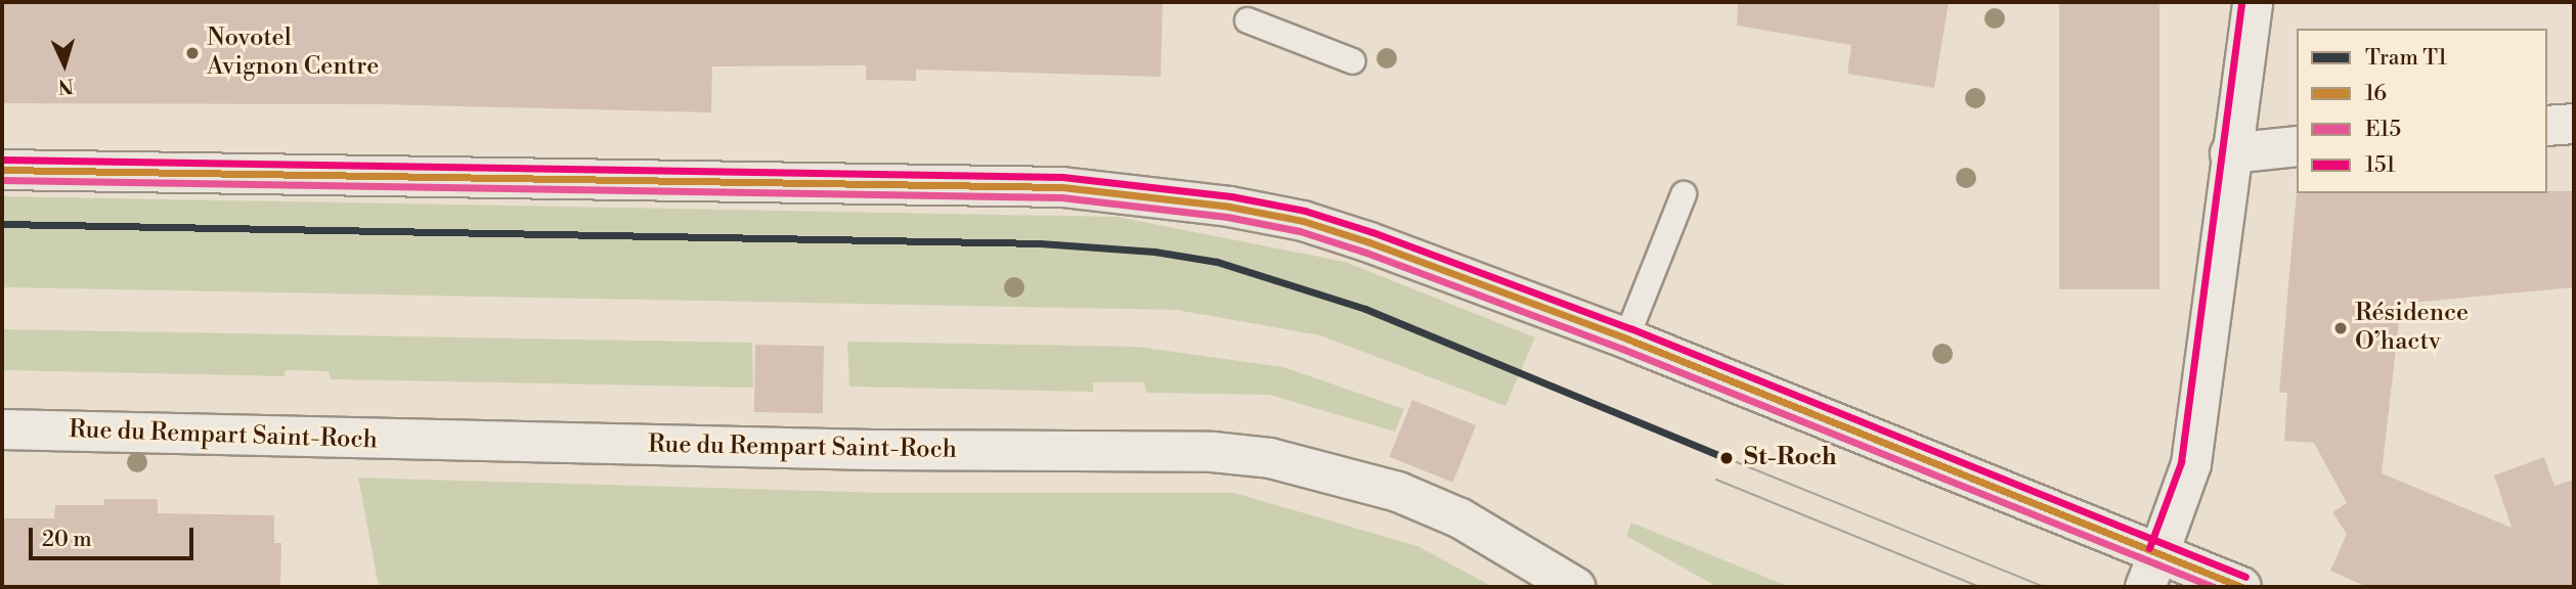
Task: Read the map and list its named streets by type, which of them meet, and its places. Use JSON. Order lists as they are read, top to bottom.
{
  "streets": {
    "street": ["Rue du Rempart Saint-Roch"]
  },
  "places": ["Novotel Avignon Centre", "Résidence O’hactv", "St-Roch"],
  "lines": [
    "transit line 151",
    "transit line 16",
    "transit line E15",
    "tram line T1"
  ],
  "legend": [
    "Tram T1",
    "16",
    "E15",
    "151"
  ],
  "scale_bar": "20 m",
  "north": "bottom"
}
